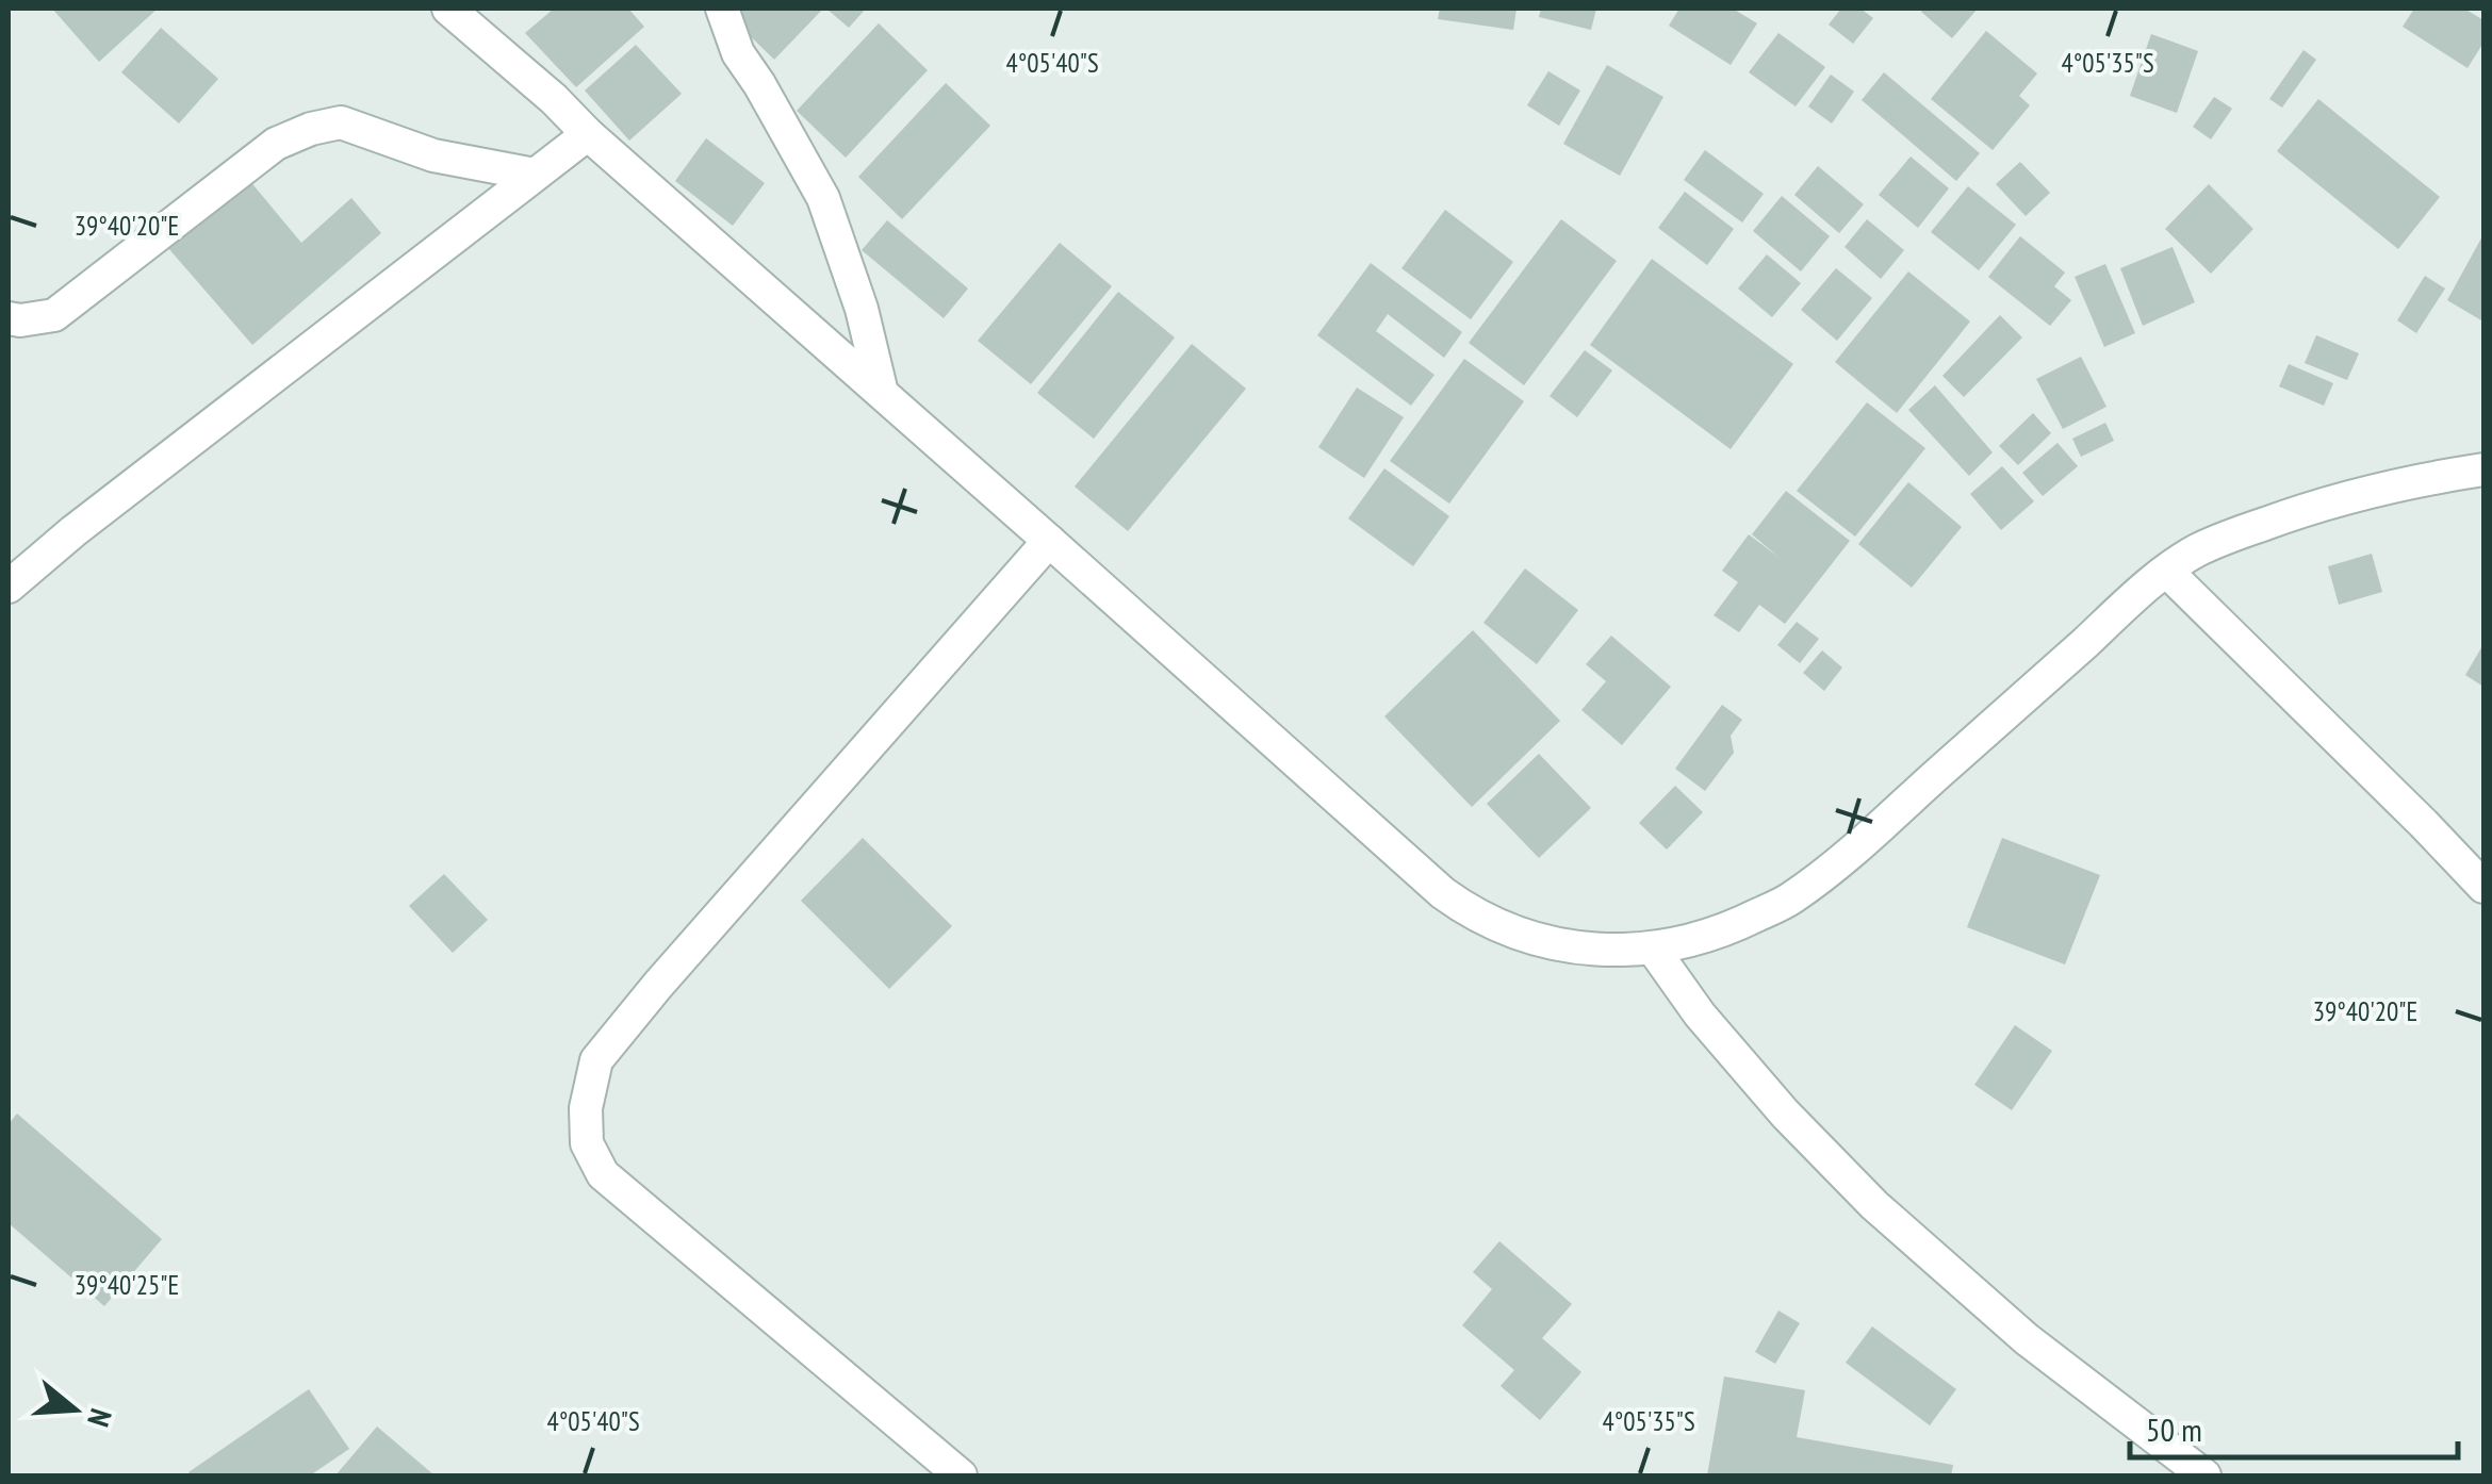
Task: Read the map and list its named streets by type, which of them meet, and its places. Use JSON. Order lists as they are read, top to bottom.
{
  "scale_bar": "50 m",
  "north": "right",
  "coordinates": [
    "4°05'40\"S",
    "4°05'35\"S",
    "39°40'20\"E",
    "39°40'25\"E"
  ]
}
